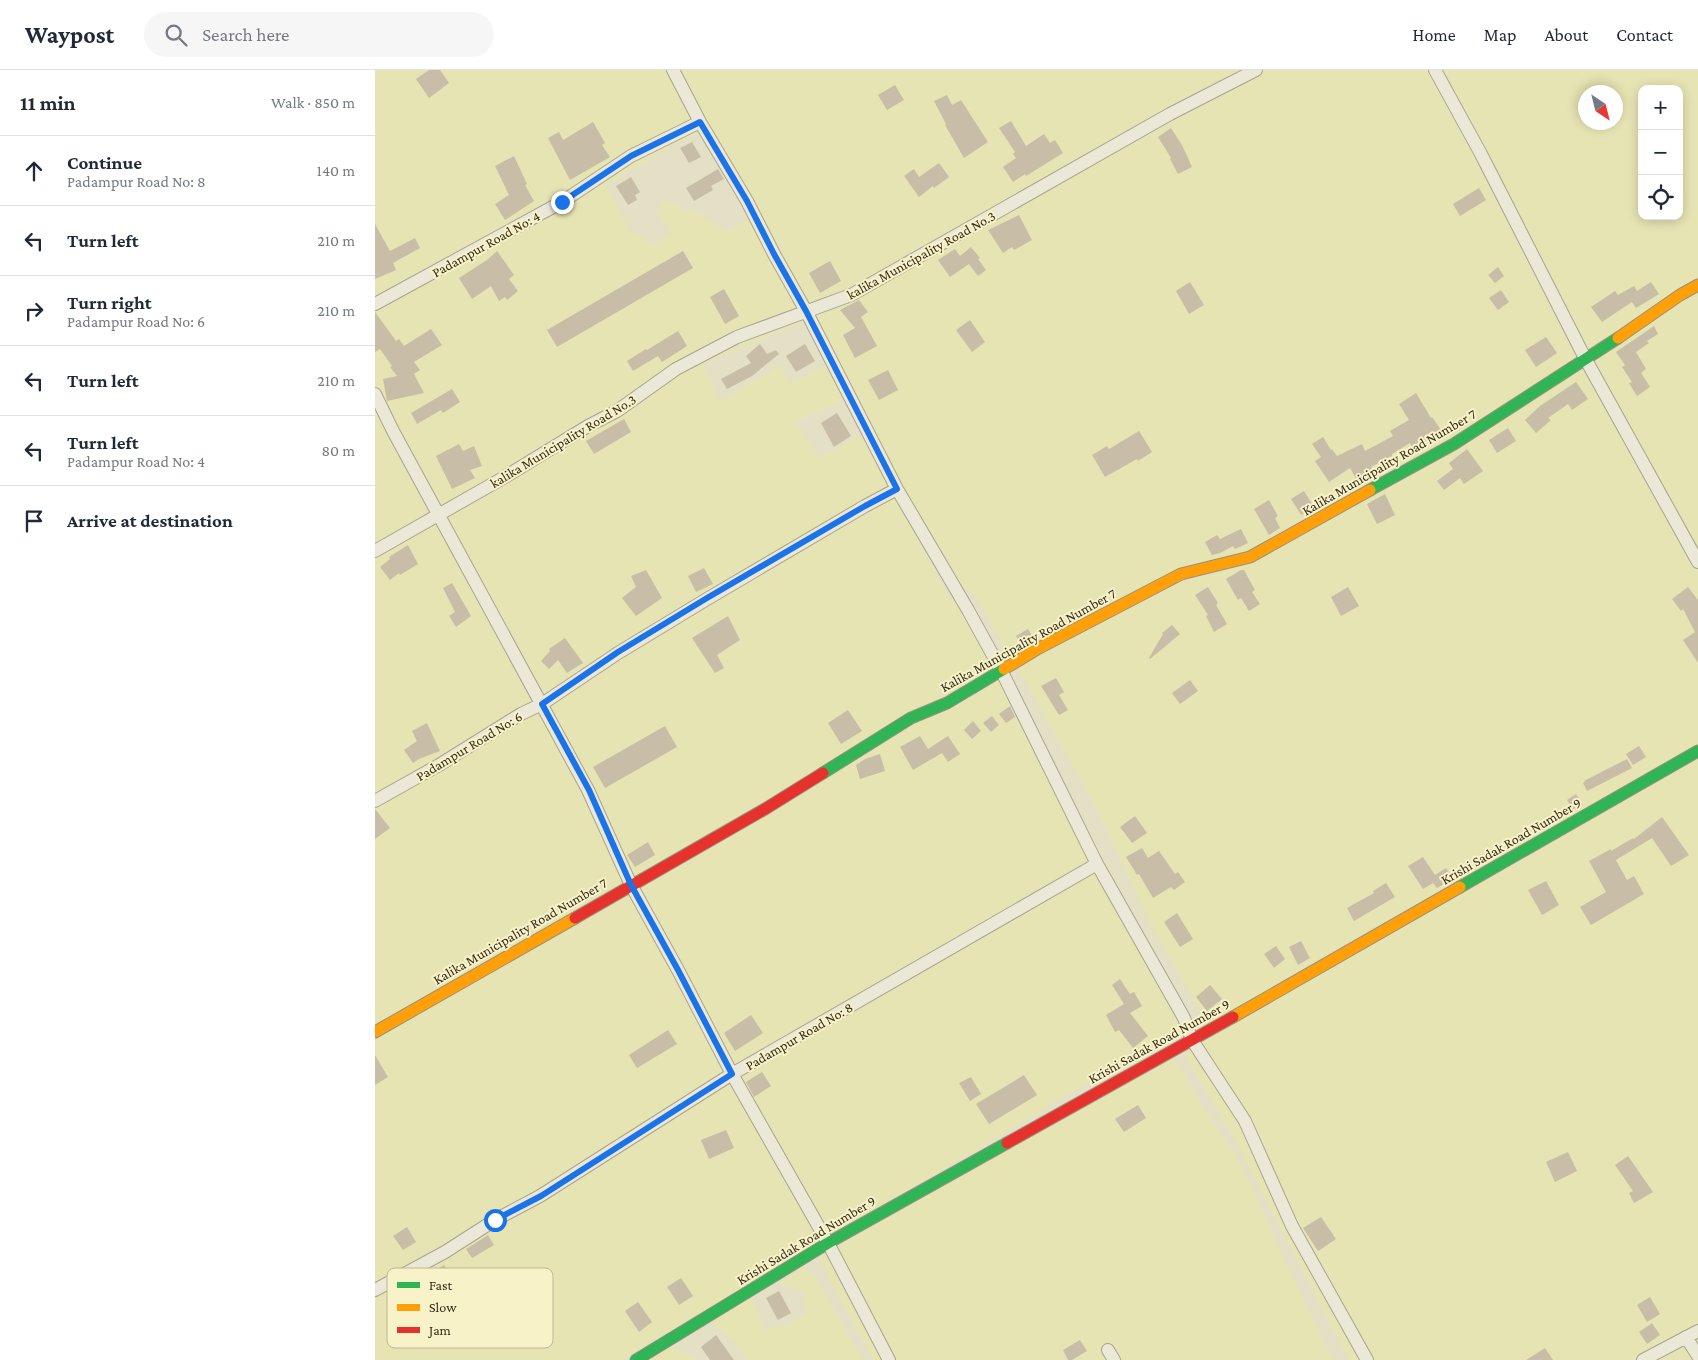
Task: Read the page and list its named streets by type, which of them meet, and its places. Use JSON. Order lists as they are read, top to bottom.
{
  "streets": {
    "street": [
      "Padampur Road No: 4",
      "kalika Municipality Road No.3",
      "Kalika Municipality Road Number 7",
      "Padampur Road No: 6",
      "Krishi Sadak Road Number 9",
      "Padampur Road No: 8"
    ]
  },
  "legend": ["Fast", "Slow", "Jam"],
  "north": "bottom right",
  "page": {
    "header": "Waypost",
    "search": "Search here",
    "nav": [
      "Home",
      "Map",
      "About",
      "Contact"
    ],
    "heading": ["11 min", "Walk · 850 m"],
    "map_buttons": ["+", "−"],
    "list": [
      ["Continue", "Padampur Road No: 8", "140 m"],
      ["Turn left", "210 m"],
      ["Turn right", "Padampur Road No: 6", "210 m"],
      ["Turn left", "210 m"],
      ["Turn left", "Padampur Road No: 4", "80 m"],
      "Arrive at destination"
    ]
  }
}
